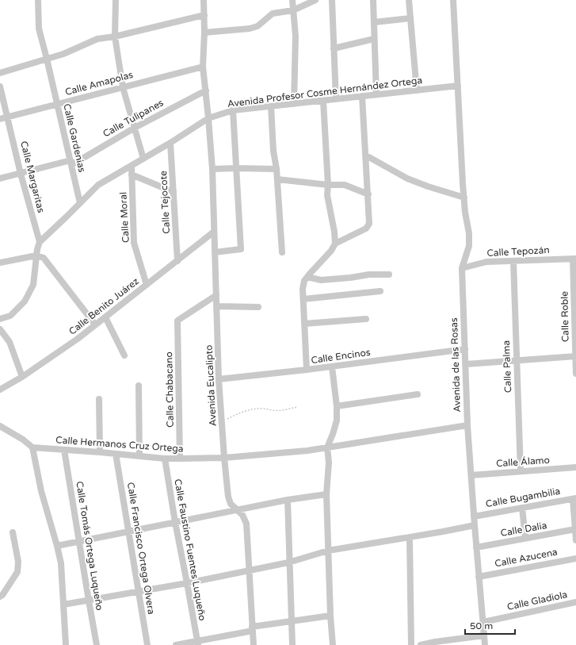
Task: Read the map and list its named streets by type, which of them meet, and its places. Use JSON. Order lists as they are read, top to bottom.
{
  "streets": {
    "street": [
      "Calle Amapolas",
      "Avenida Profesor Cosme Hernández Ortega",
      "Calle Tulipanes",
      "Calle Gardenias",
      "Calle Margaritas",
      "Calle Tejocote",
      "Calle Moral",
      "Calle Tepozán",
      "Calle Benito Juárez",
      "Calle Roble",
      "Calle Encinos",
      "Avenida de las Rosas",
      "Calle Palma",
      "Avenida Eucalipto",
      "Calle Chabacano",
      "Calle Hermanos Cruz Ortega",
      "Calle Álamo",
      "Calle Bugambilia",
      "Calle Dalia",
      "Calle Tomás Ortega Luqueño",
      "Calle Francisco Ortega Olvera",
      "Calle Faustino Fuentes Luqueño",
      "Calle Azucena",
      "Calle Gladiola"
    ]
  },
  "crossings": [
    ["Calle Amapolas", "Calle Gardenias"],
    ["Calle Amapolas", "Calle Margaritas"],
    ["Calle Amapolas", "Avenida Eucalipto"],
    ["Avenida Profesor Cosme Hernández Ortega", "Calle Gardenias"],
    ["Avenida Profesor Cosme Hernández Ortega", "Calle Margaritas"],
    ["Avenida Profesor Cosme Hernández Ortega", "Calle Tejocote"],
    ["Avenida Profesor Cosme Hernández Ortega", "Calle Moral"],
    ["Avenida Profesor Cosme Hernández Ortega", "Avenida de las Rosas"],
    ["Avenida Profesor Cosme Hernández Ortega", "Avenida Eucalipto"],
    ["Calle Tulipanes", "Calle Gardenias"],
    ["Calle Tulipanes", "Calle Margaritas"],
    ["Calle Tulipanes", "Avenida Eucalipto"],
    ["Calle Tejocote", "Calle Benito Juárez"],
    ["Calle Moral", "Calle Benito Juárez"],
    ["Calle Tepozán", "Calle Roble"],
    ["Calle Tepozán", "Avenida de las Rosas"],
    ["Calle Tepozán", "Calle Palma"],
    ["Calle Benito Juárez", "Avenida Eucalipto"],
    ["Calle Encinos", "Avenida de las Rosas"],
    ["Calle Encinos", "Avenida Eucalipto"],
    ["Avenida de las Rosas", "Calle Hermanos Cruz Ortega"],
    ["Avenida de las Rosas", "Calle Álamo"],
    ["Avenida de las Rosas", "Calle Bugambilia"],
    ["Avenida de las Rosas", "Calle Dalia"],
    ["Avenida de las Rosas", "Calle Azucena"],
    ["Avenida de las Rosas", "Calle Gladiola"],
    ["Calle Palma", "Calle Álamo"],
    ["Avenida Eucalipto", "Calle Chabacano"],
    ["Avenida Eucalipto", "Calle Hermanos Cruz Ortega"],
    ["Calle Chabacano", "Calle Hermanos Cruz Ortega"],
    ["Calle Hermanos Cruz Ortega", "Calle Tomás Ortega Luqueño"],
    ["Calle Hermanos Cruz Ortega", "Calle Francisco Ortega Olvera"],
    ["Calle Hermanos Cruz Ortega", "Calle Faustino Fuentes Luqueño"]
  ],
  "scale_bar": "50 m"
}
